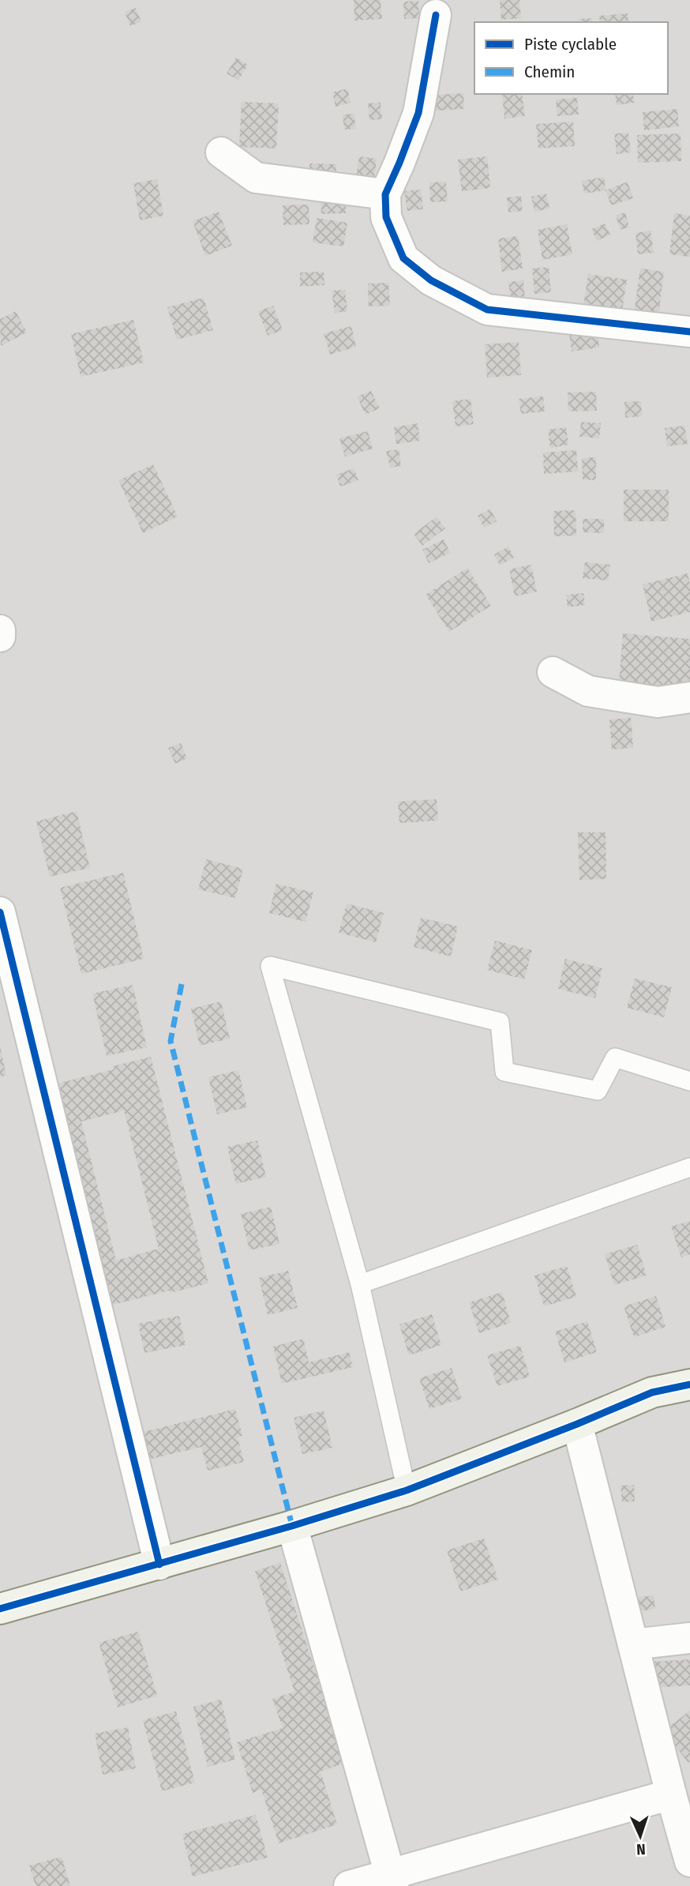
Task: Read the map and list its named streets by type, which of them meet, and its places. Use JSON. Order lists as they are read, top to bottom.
{
  "legend": ["Piste cyclable", "Chemin"],
  "north": "bottom"
}
